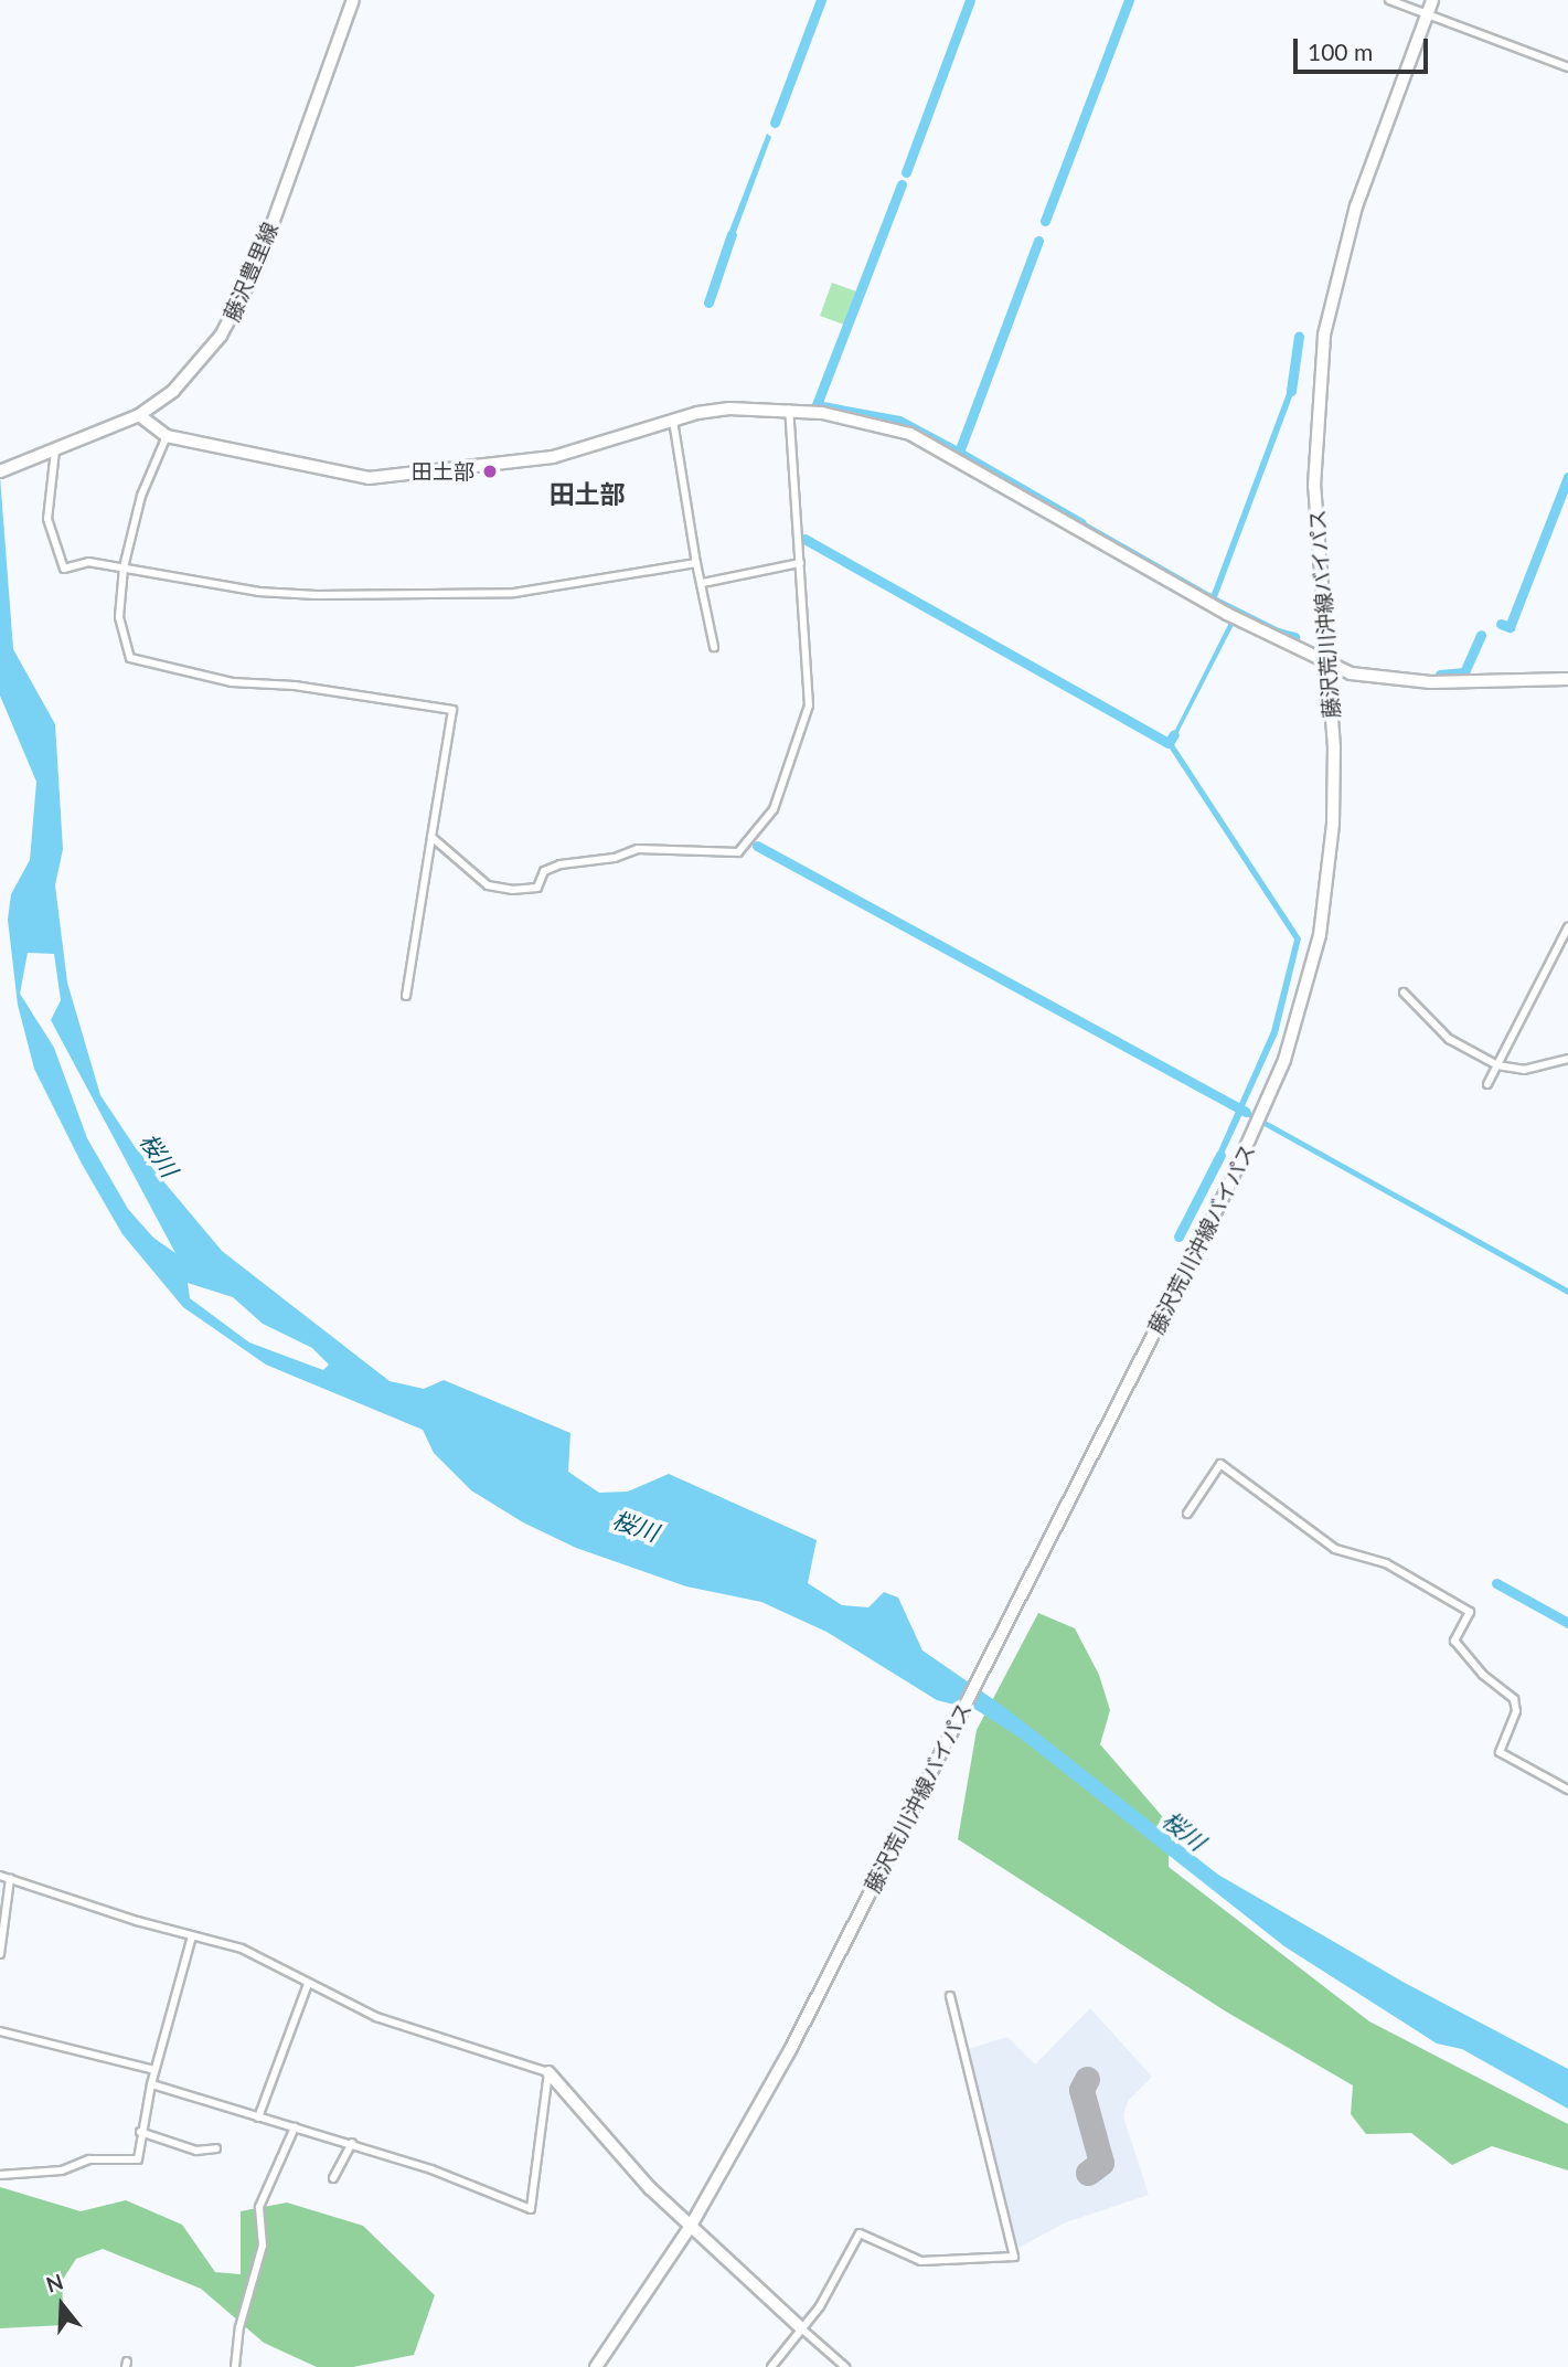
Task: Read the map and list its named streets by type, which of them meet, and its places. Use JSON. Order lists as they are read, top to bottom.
{
  "streets": {
    "main road": ["藤沢豊里線", "藤沢荒川沖線バイパス"]
  },
  "districts": ["田土部"],
  "water": ["桜川"],
  "places": ["田土部"],
  "scale_bar": "100 m",
  "north": "top"
}
